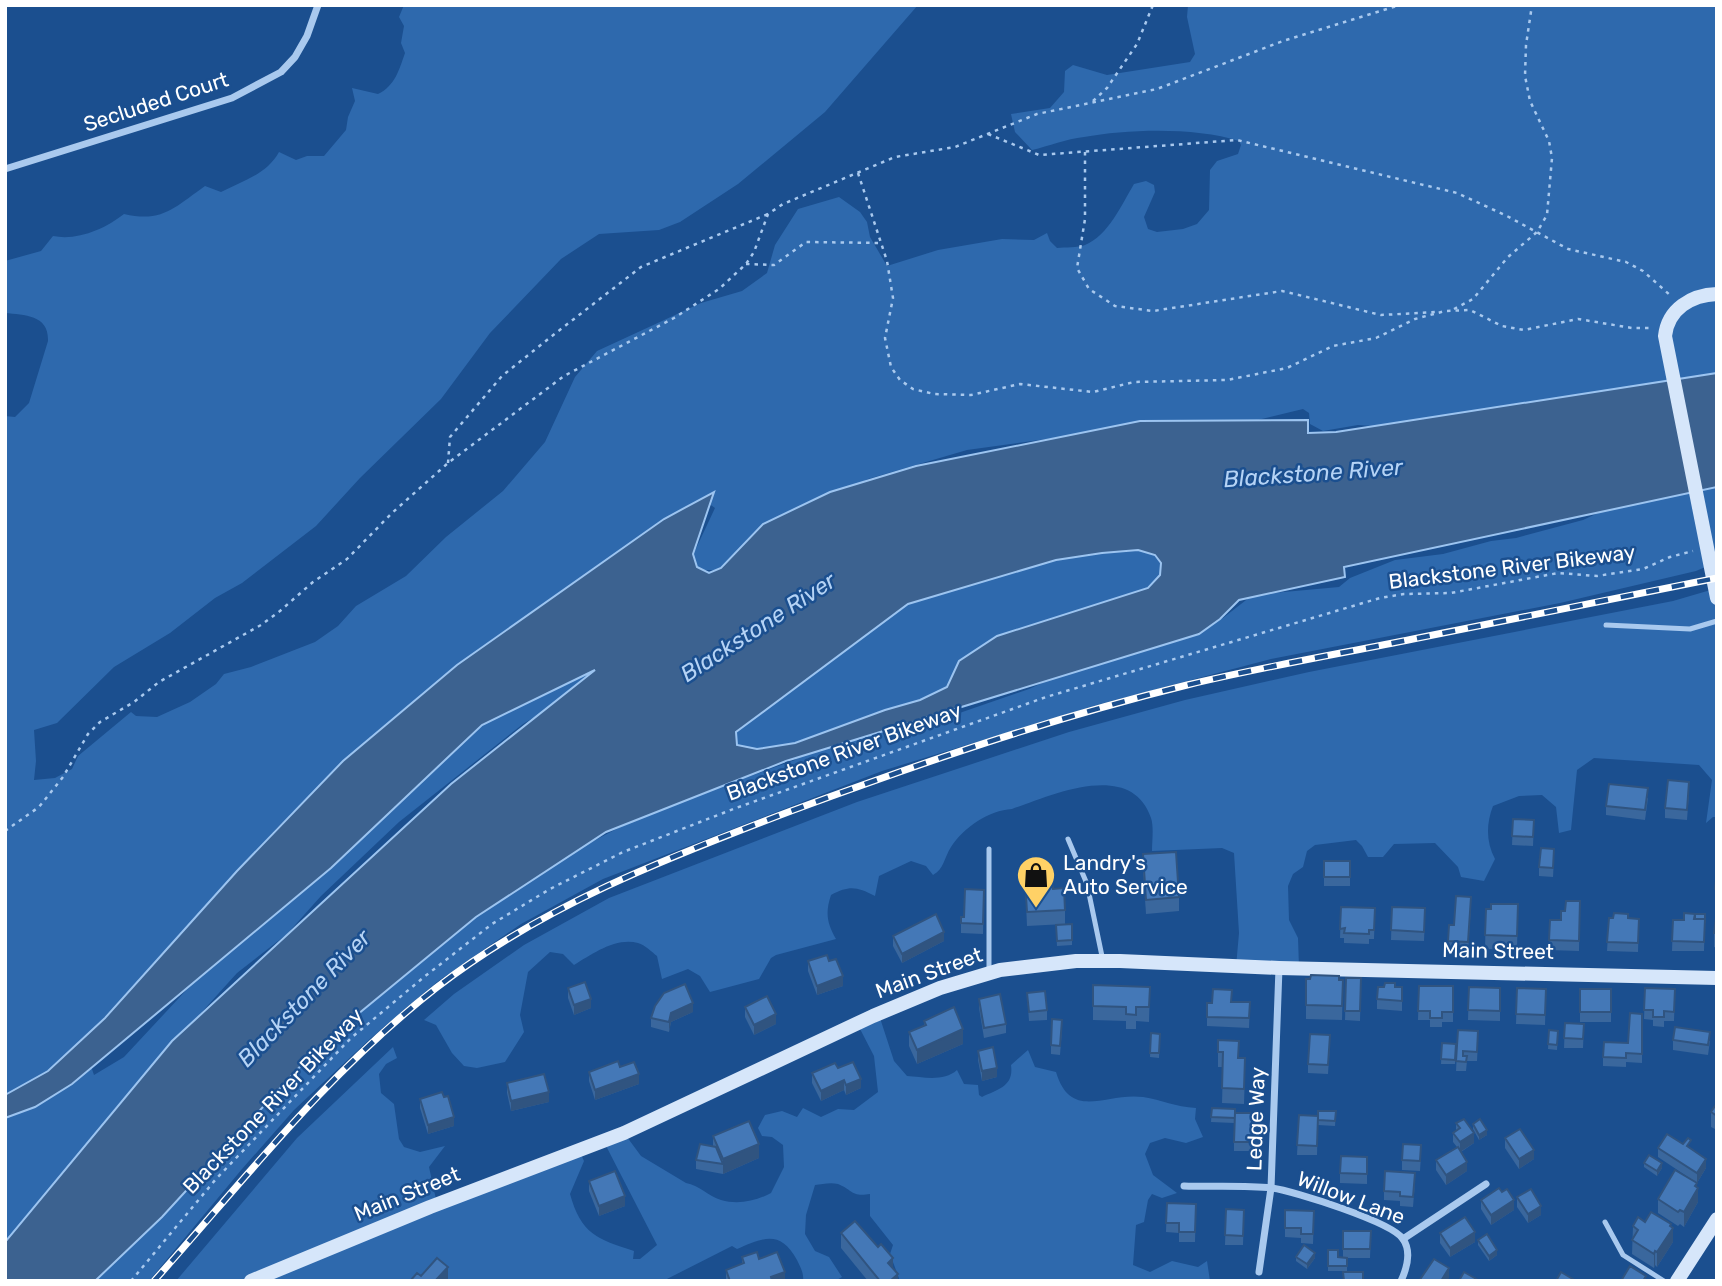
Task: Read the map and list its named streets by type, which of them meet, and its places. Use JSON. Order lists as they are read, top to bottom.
{
  "streets": {
    "street": [
      "Secluded Court",
      "Main Street",
      "Ledge Way",
      "Willow Lane"
    ],
    "path": ["Blackstone River Bikeway"]
  },
  "crossings": [
    ["Main Street", "Ledge Way"],
    ["Ledge Way", "Willow Lane"]
  ],
  "water": ["Blackstone River"],
  "places": {
    "shop": ["Landry's Auto Service"]
  }
}
